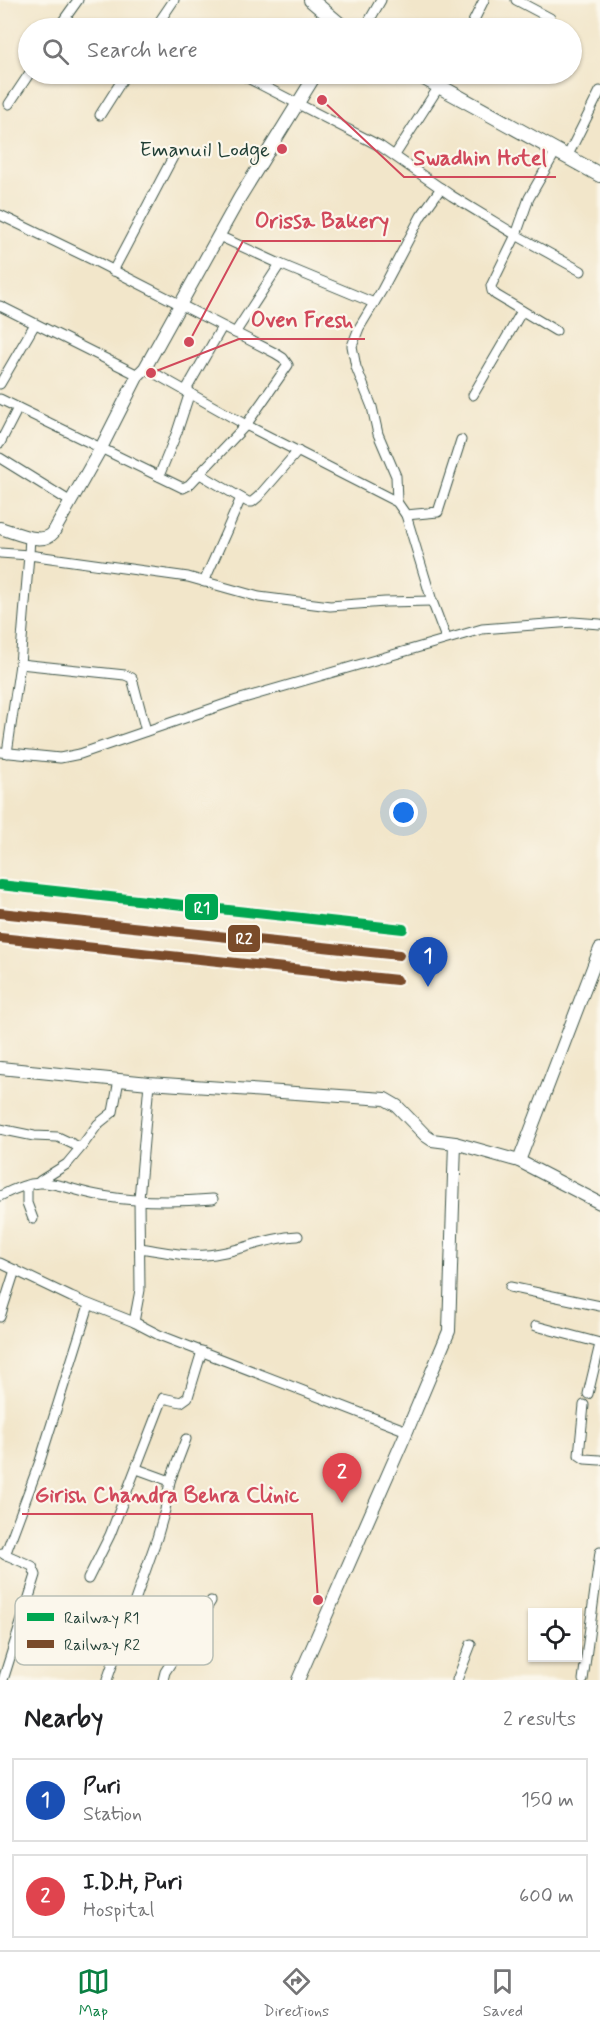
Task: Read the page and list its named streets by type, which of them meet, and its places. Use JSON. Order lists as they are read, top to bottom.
{
  "places": [
    "Swadhin Hotel",
    "Emanuil Lodge",
    "Orissa Bakery",
    "Oven Fresh",
    "Girish Chandra Behra Clinic"
  ],
  "lines": ["rail line R1", "rail line R2"],
  "legend": ["Railway R1", "Railway R2"],
  "page": {
    "search": "Search here",
    "pins": ["1", "2"],
    "heading": ["Nearby", "2 results"],
    "list": [
      {
        "mark": "1",
        "name": "Puri",
        "note": "Station",
        "value": "150 m"
      },
      {
        "mark": "2",
        "name": "I.D.H, Puri",
        "note": "Hospital",
        "value": "600 m"
      }
    ],
    "nav": ["Map", "Directions", "Saved"]
  }
}
